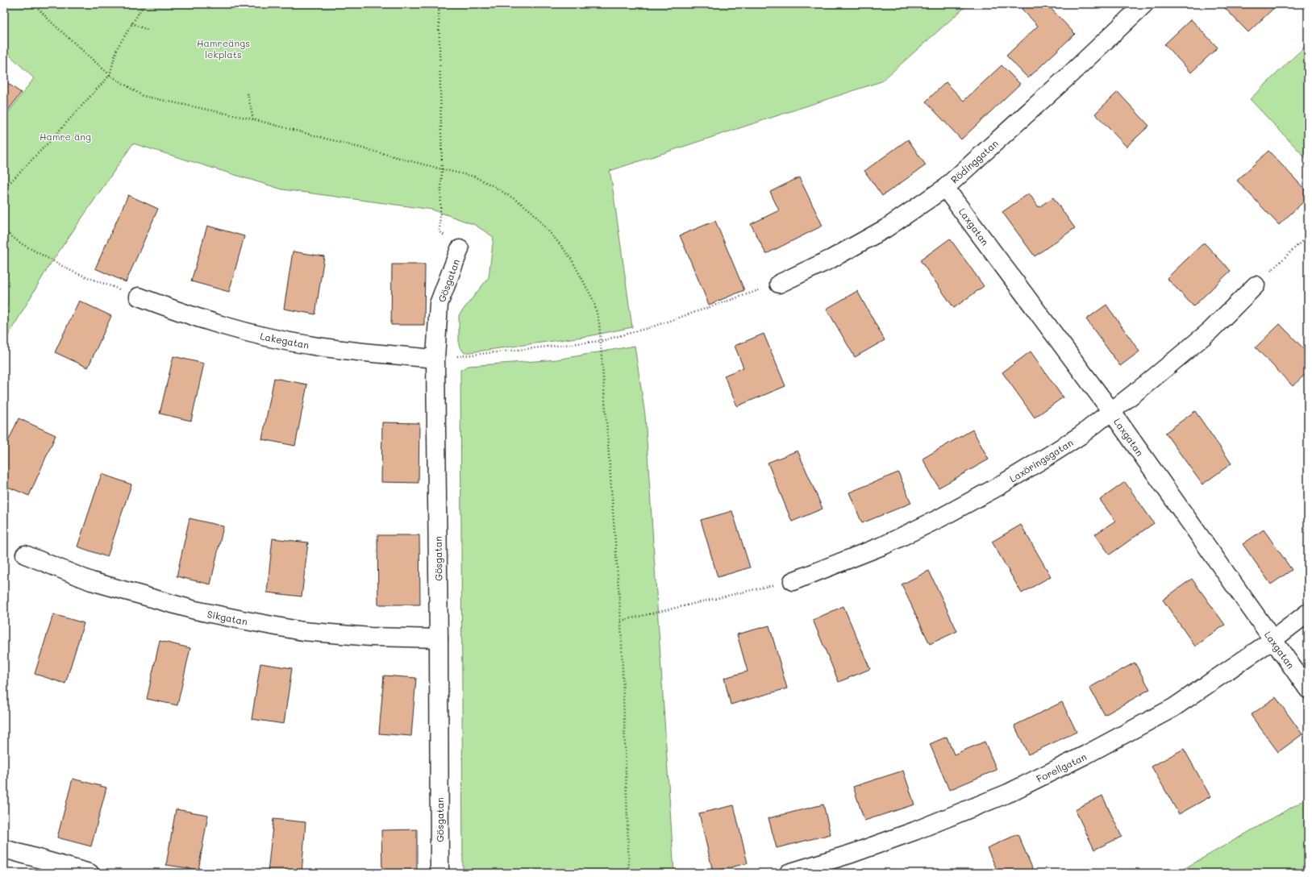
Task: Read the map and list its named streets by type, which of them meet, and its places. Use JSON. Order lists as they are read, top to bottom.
{
  "streets": {
    "street": [
      "Rödinggatan",
      "Laxgatan",
      "Gösgatan",
      "Lakegatan",
      "Laxöringsgatan",
      "Sikgatan",
      "Forellgatan"
    ]
  },
  "crossings": [
    ["Rödinggatan", "Laxgatan"],
    ["Laxgatan", "Laxöringsgatan"],
    ["Laxgatan", "Forellgatan"],
    ["Gösgatan", "Lakegatan"],
    ["Gösgatan", "Sikgatan"]
  ],
  "parks": ["Hamreängs lekplats", "Hamre äng"]
}
